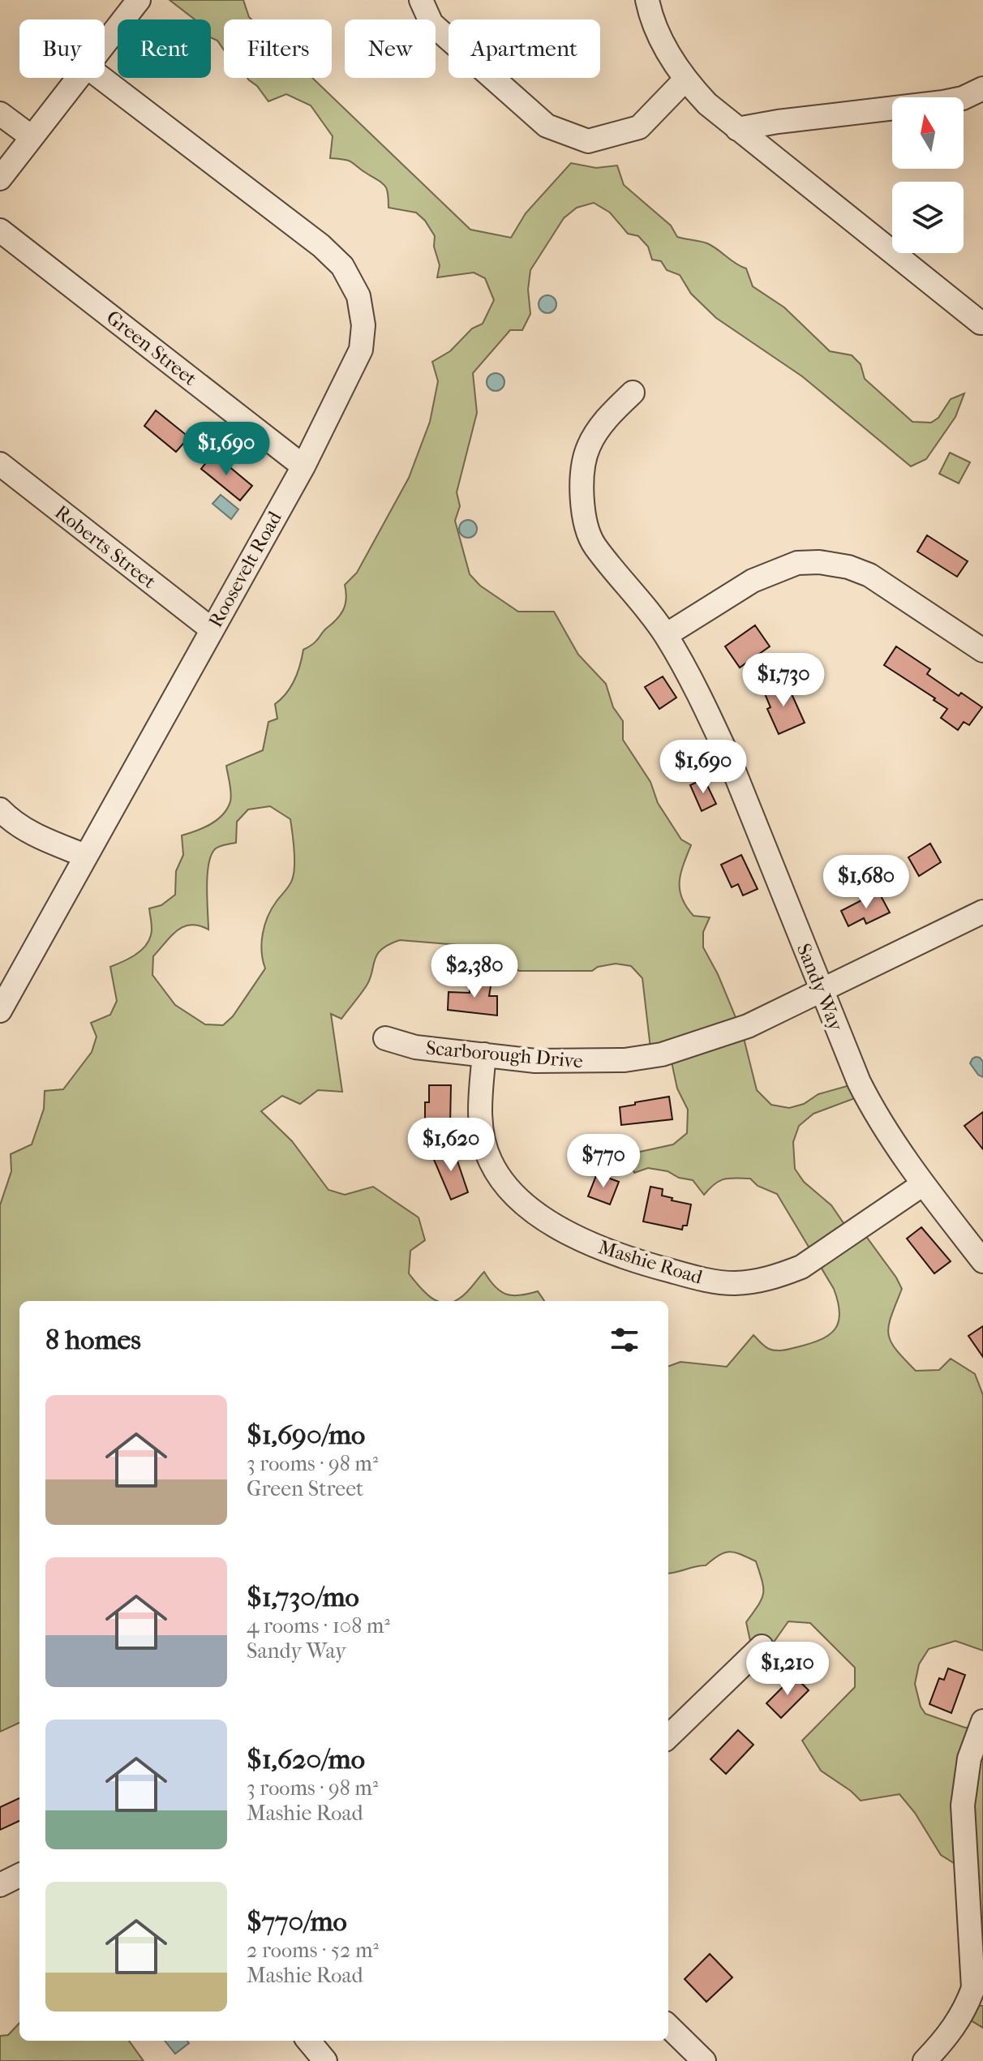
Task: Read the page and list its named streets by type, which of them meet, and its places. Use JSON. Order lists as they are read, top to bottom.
{
  "streets": {
    "street": [
      "Green Street",
      "Roberts Street",
      "Roosevelt Road",
      "Sandy Way",
      "Scarborough Drive",
      "Mashie Road"
    ]
  },
  "crossings": [
    ["Green Street", "Roosevelt Road"],
    ["Roberts Street", "Roosevelt Road"],
    ["Sandy Way", "Scarborough Drive"],
    ["Sandy Way", "Mashie Road"],
    ["Scarborough Drive", "Mashie Road"]
  ],
  "north": "top",
  "page": {
    "chip": [
      "Buy",
      "Rent",
      "Filters",
      "New",
      "Apartment"
    ],
    "price": [
      "$1,690",
      "$1,730",
      "$1,690",
      "$1,680",
      "$2,380",
      "$1,620",
      "$770",
      "$1,210"
    ],
    "heading": "8 homes",
    "list": [
      {
        "name": "$1,690/mo",
        "note": "3 rooms · 98 m² · Green Street"
      },
      {
        "name": "$1,730/mo",
        "note": "4 rooms · 108 m² · Sandy Way"
      },
      {
        "name": "$1,620/mo",
        "note": "3 rooms · 98 m² · Mashie Road"
      },
      {
        "name": "$770/mo",
        "note": "2 rooms · 52 m² · Mashie Road"
      }
    ]
  }
}
